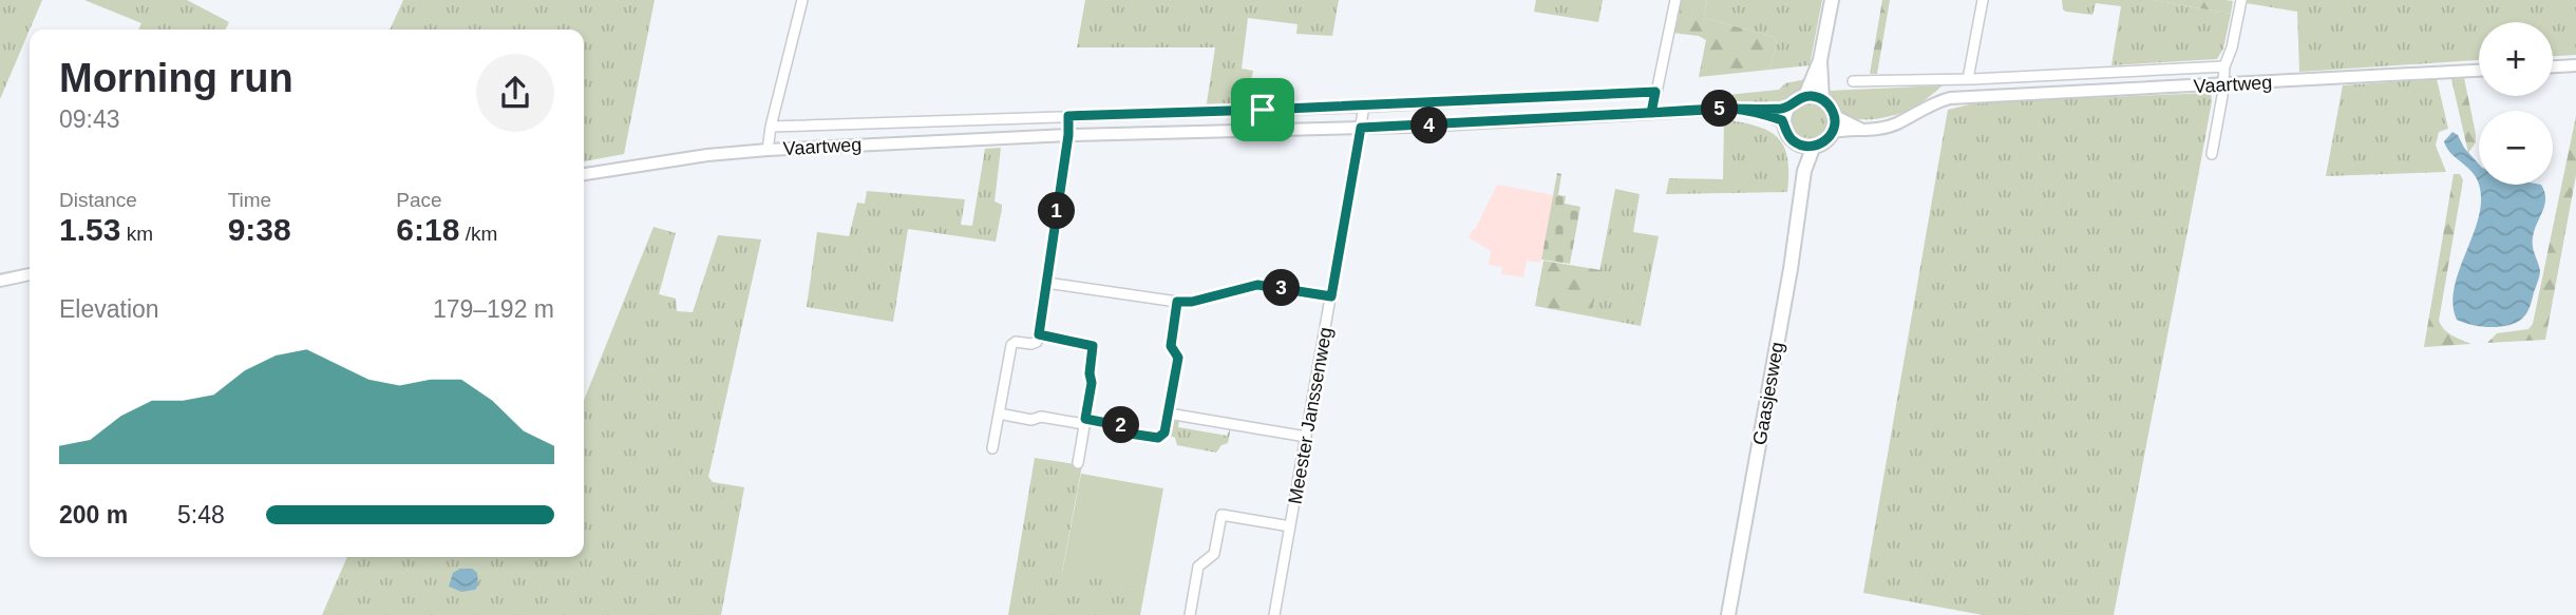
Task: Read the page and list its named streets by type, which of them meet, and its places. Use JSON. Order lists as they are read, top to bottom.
{
  "streets": {
    "main road": ["Gaasjesweg"],
    "street": ["Vaartweg", "Meester Janssenweg"]
  },
  "crossings": [
    ["Vaartweg", "Gaasjesweg"],
    ["Vaartweg", "Meester Janssenweg"]
  ],
  "page": {
    "map_buttons": ["+", "−"],
    "heading": ["Morning run", "09:43"],
    "pins": [
      "5",
      "4",
      "1",
      "3",
      "2"
    ],
    "stats": [
      ["Distance", "1.53 km"],
      ["Time", "9:38"],
      ["Pace", "6:18 /km"]
    ],
    "chart": ["Elevation", "179–192 m"],
    "list": [
      {
        "name": "200 m",
        "note": "5:48"
      }
    ]
  }
}
